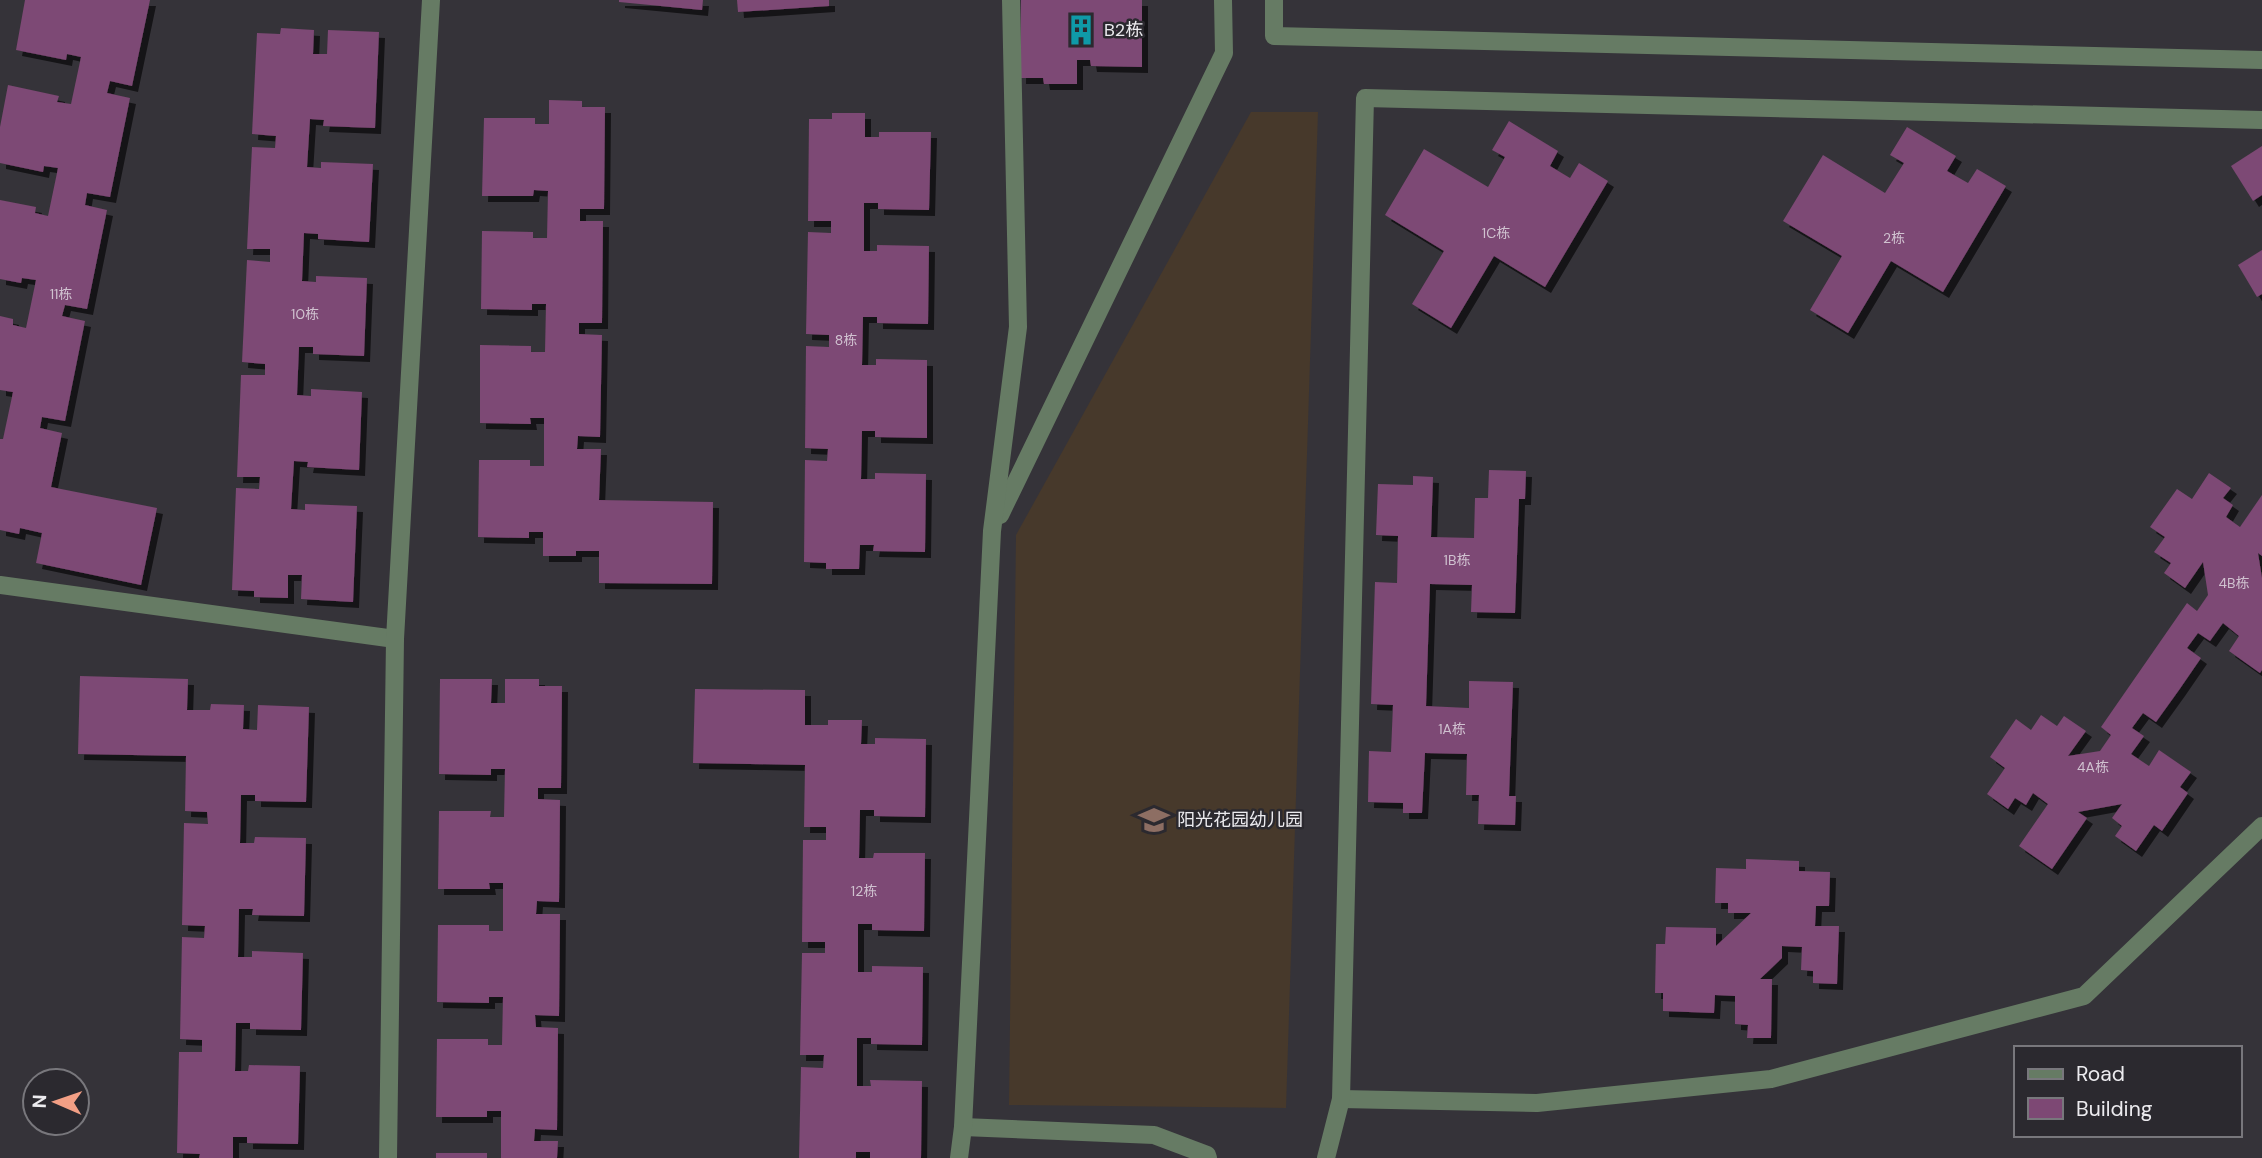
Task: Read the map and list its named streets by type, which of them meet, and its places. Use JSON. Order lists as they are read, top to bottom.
{
  "places": {
    "building": ["B2栋"],
    "school or university": ["阳光花园幼儿园"]
  },
  "house_numbers": [
    "1C栋",
    "2栋",
    "11栋",
    "10栋",
    "8栋",
    "1B栋",
    "4B栋",
    "1A栋",
    "4A栋",
    "12栋"
  ],
  "legend": ["Road", "Building"],
  "north": "left"
}
